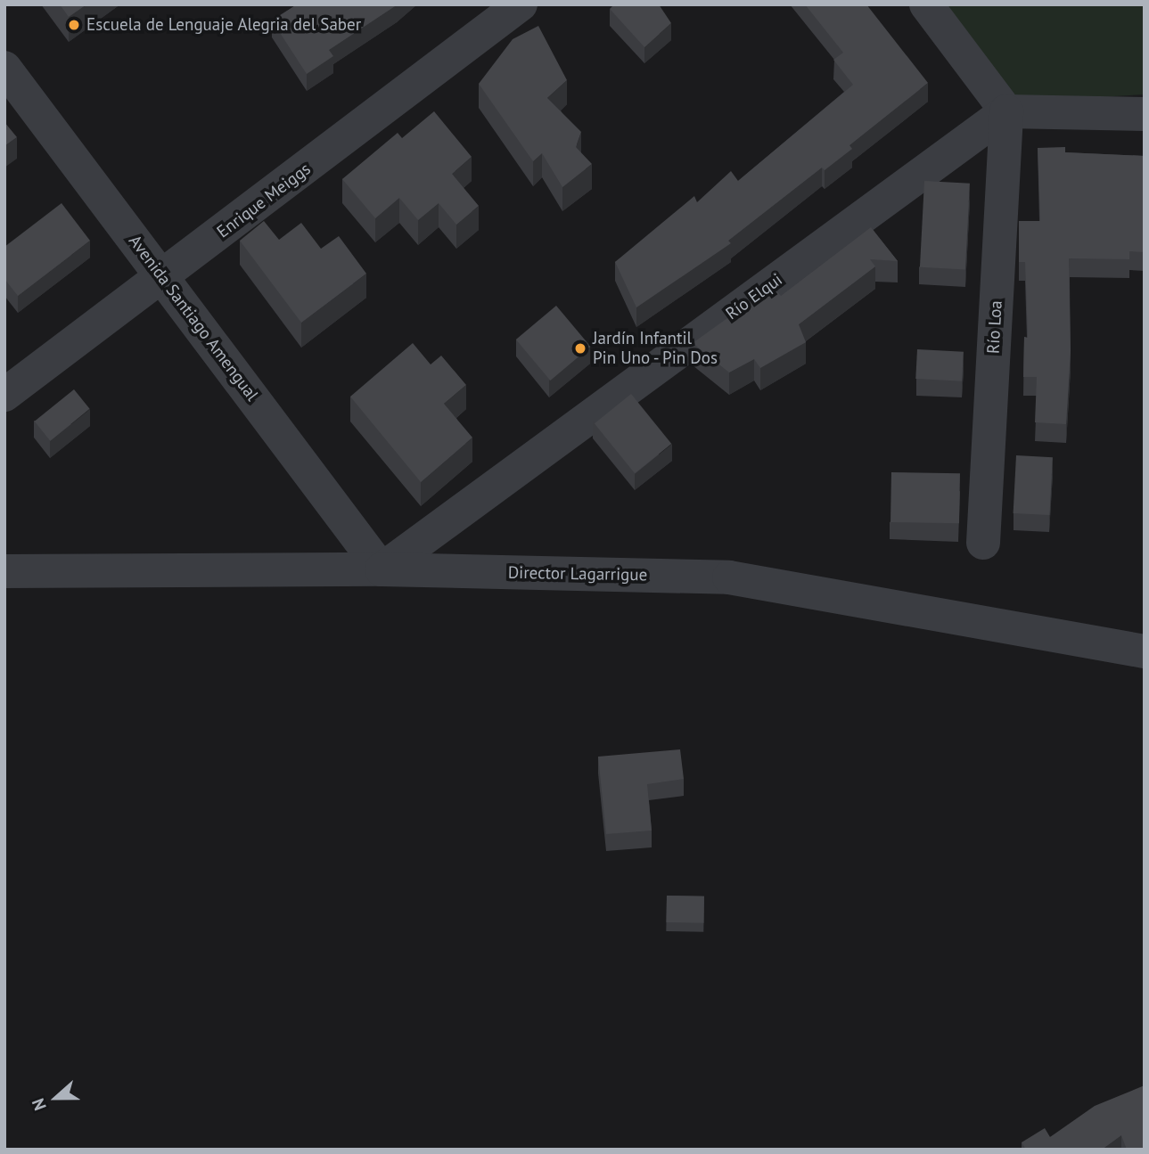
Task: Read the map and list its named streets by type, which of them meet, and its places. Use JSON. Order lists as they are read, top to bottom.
{
  "streets": {
    "street": [
      "Enrique Meiggs",
      "Río Elqui",
      "Avenida Santiago Amengual",
      "Río Loa",
      "Director Lagarrigue"
    ]
  },
  "crossings": [
    ["Enrique Meiggs", "Avenida Santiago Amengual"],
    ["Río Elqui", "Avenida Santiago Amengual"],
    ["Río Elqui", "Río Loa"],
    ["Río Elqui", "Director Lagarrigue"],
    ["Avenida Santiago Amengual", "Director Lagarrigue"]
  ],
  "places": ["Escuela de Lenguaje Alegria del Saber", "Jardín Infantil Pin Uno - Pin Dos"],
  "north": "left"
}
